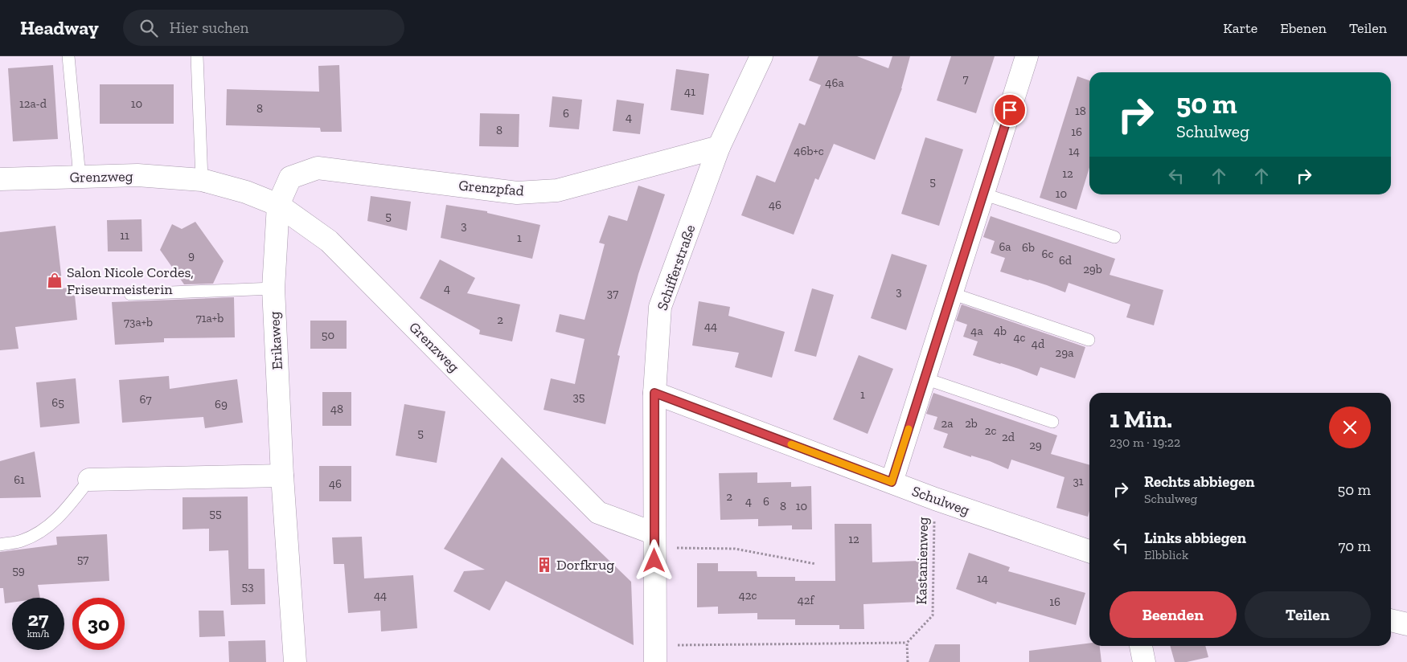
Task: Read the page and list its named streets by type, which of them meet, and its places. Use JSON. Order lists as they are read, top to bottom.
{
  "streets": {
    "street": [
      "Grenzweg",
      "Grenzpfad",
      "Schifferstraße",
      "Erikaweg",
      "Schulweg"
    ],
    "path": ["Kastanienweg"]
  },
  "crossings": [
    ["Grenzweg", "Grenzpfad"],
    ["Grenzweg", "Schifferstraße"],
    ["Grenzweg", "Erikaweg"],
    ["Grenzpfad", "Schifferstraße"],
    ["Grenzpfad", "Erikaweg"],
    ["Schifferstraße", "Schulweg"],
    ["Schulweg", "Kastanienweg"]
  ],
  "places": {
    "shop": ["Salon Nicole Cordes, Friseurmeisterin"],
    "building": ["Dorfkrug"]
  },
  "house_numbers": [
    "7",
    "46a",
    "41",
    "12a-d",
    "10",
    "8",
    "18",
    "6",
    "4",
    "8",
    "16",
    "46b+c",
    "14",
    "12",
    "5",
    "10",
    "46",
    "5",
    "3",
    "11",
    "1",
    "6a",
    "6b",
    "6c",
    "9",
    "6d",
    "29b",
    "4",
    "3",
    "37",
    "71a+b",
    "2",
    "73a+b",
    "44",
    "4a",
    "4b",
    "50",
    "4c",
    "4d",
    "29a",
    "1",
    "35",
    "67",
    "65",
    "69",
    "48",
    "2a",
    "2b",
    "2c",
    "5",
    "2d",
    "29",
    "61",
    "31",
    "46",
    "2",
    "4",
    "6",
    "8",
    "10",
    "55",
    "12",
    "57",
    "59",
    "14",
    "53",
    "44",
    "42c",
    "42f",
    "16"
  ],
  "page": {
    "header": "Headway",
    "search": "Hier suchen",
    "nav": ["Karte", "Ebenen", "Teilen"],
    "turn": ["50 m", "Schulweg"],
    "heading": ["1 Min.", "230 m · 19:22"],
    "list": [
      {
        "name": "Rechts abbiegen",
        "note": "Schulweg",
        "value": "50 m"
      },
      {
        "name": "Links abbiegen",
        "note": "Elbblick",
        "value": "70 m"
      }
    ],
    "buttons": ["Beenden", "Teilen"],
    "speed": "27 km/h",
    "limit": "30"
  }
}
